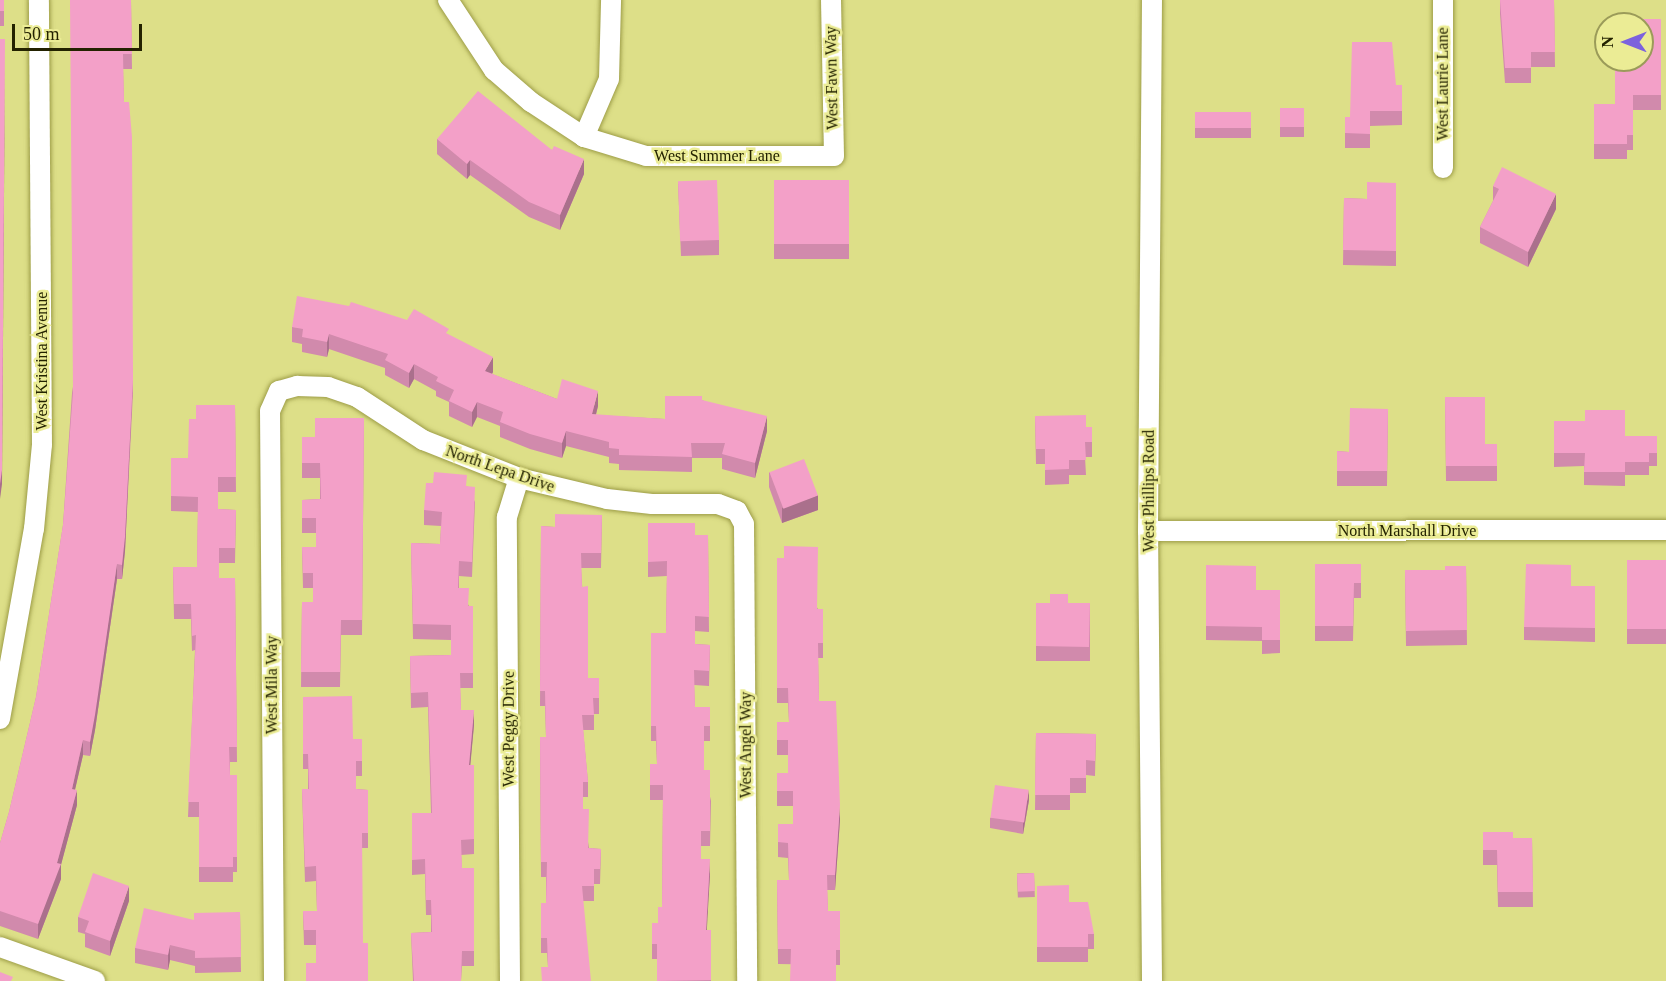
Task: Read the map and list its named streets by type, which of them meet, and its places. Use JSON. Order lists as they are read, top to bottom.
{
  "streets": {
    "street": [
      "West Fawn Way",
      "West Laurie Lane",
      "West Summer Lane",
      "West Kristina Avenue",
      "North Lepa Drive",
      "West Phillips Road",
      "North Marshall Drive",
      "West Mila Way",
      "West Peggy Drive",
      "West Angel Way"
    ]
  },
  "crossings": [
    ["West Fawn Way", "West Summer Lane"],
    ["North Lepa Drive", "West Mila Way"],
    ["North Lepa Drive", "West Peggy Drive"],
    ["North Lepa Drive", "West Angel Way"],
    ["West Phillips Road", "North Marshall Drive"]
  ],
  "scale_bar": "50 m",
  "north": "left"
}
